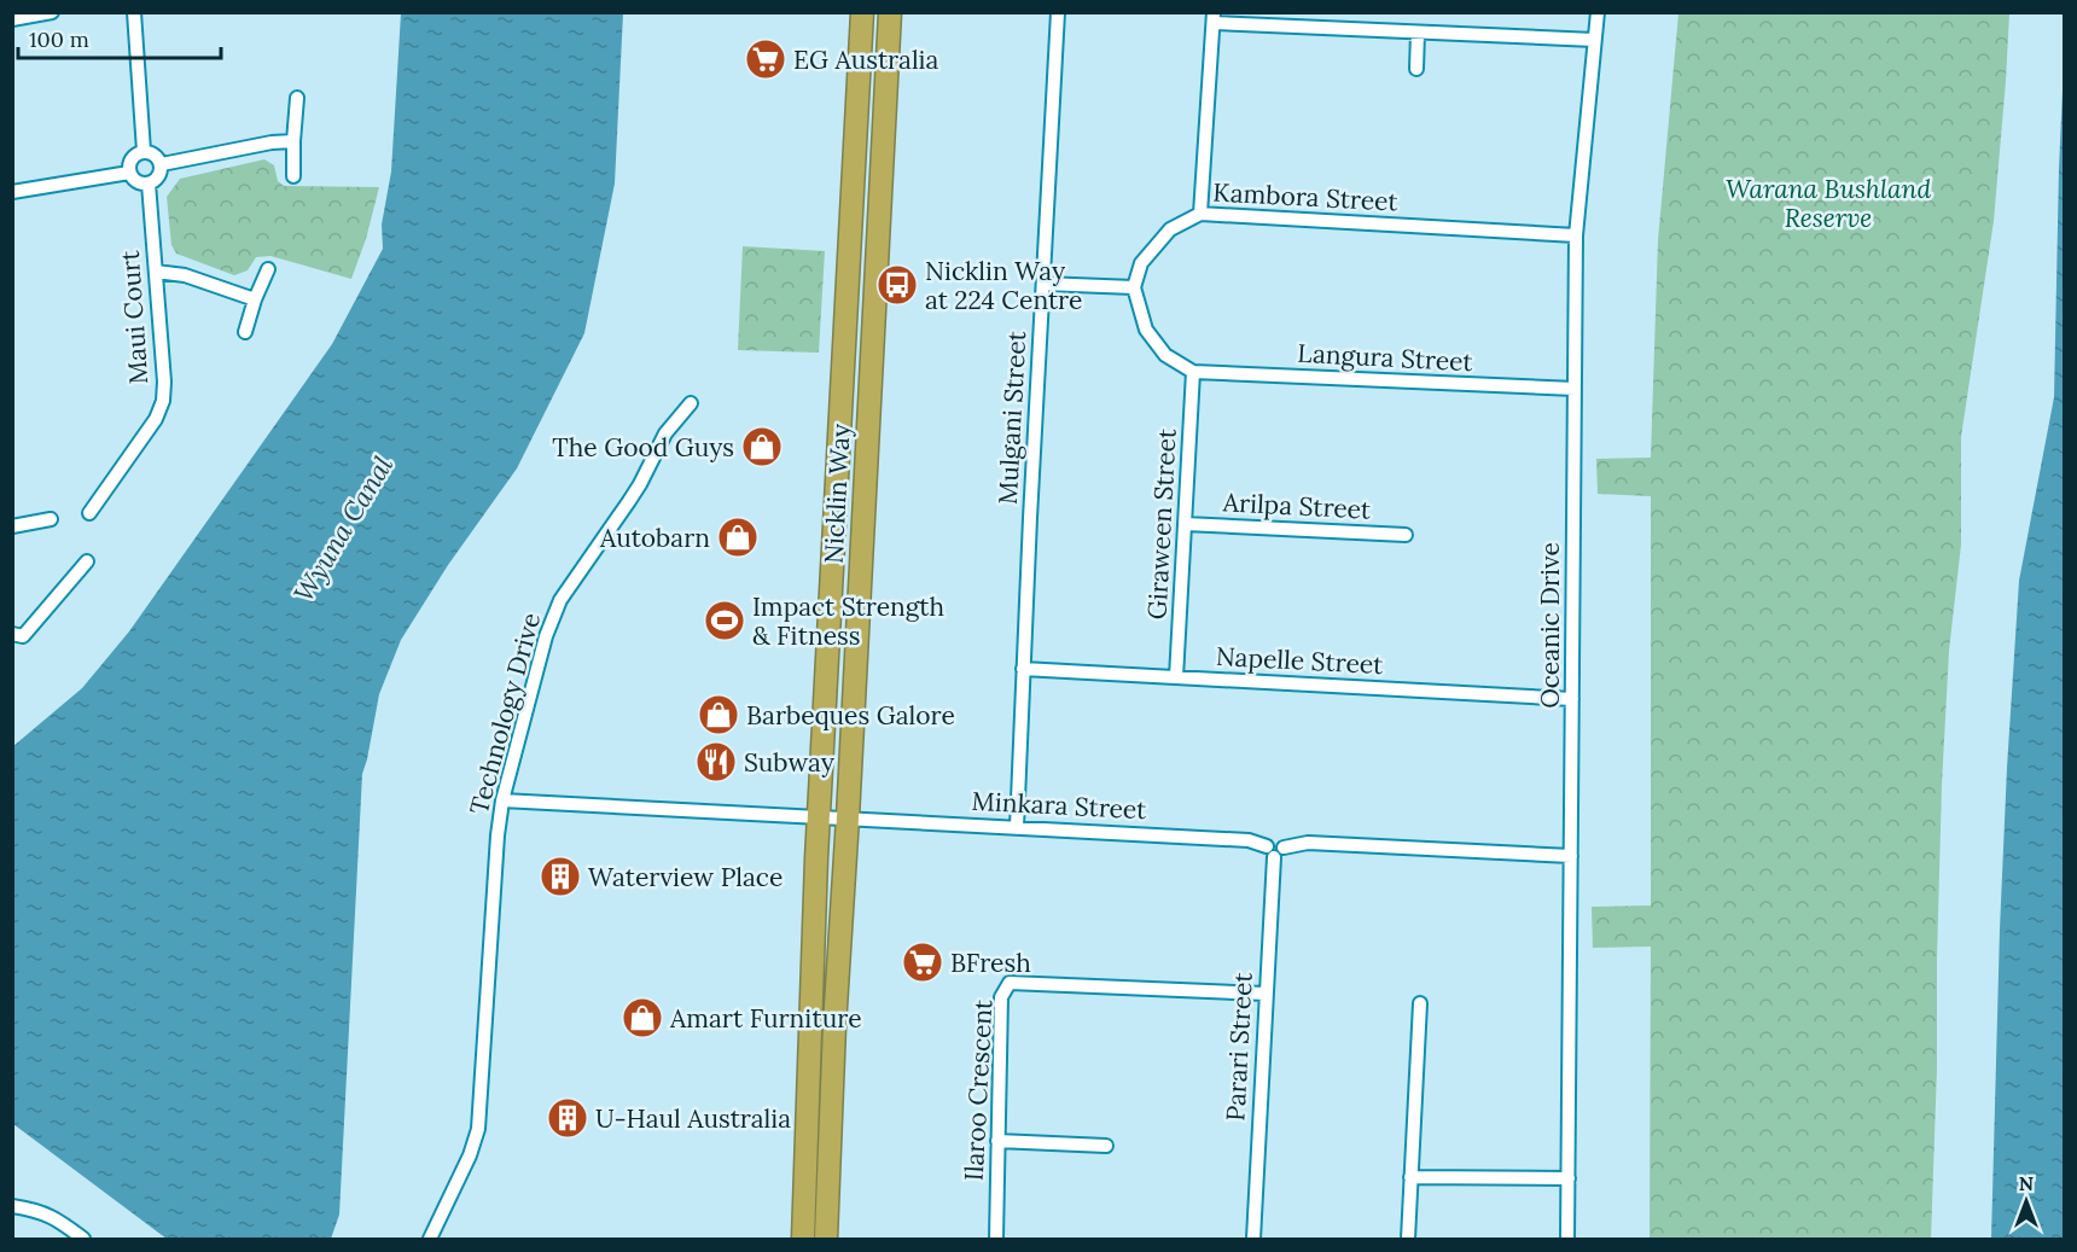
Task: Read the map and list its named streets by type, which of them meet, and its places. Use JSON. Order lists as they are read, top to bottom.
{
  "streets": {
    "highway": ["Nicklin Way"],
    "street": [
      "Kambora Street",
      "Maui Court",
      "Langura Street",
      "Mulgani Street",
      "Arilpa Street",
      "Giraween Street",
      "Oceanic Drive",
      "Napelle Street",
      "Technology Drive",
      "Minkara Street",
      "Parari Street",
      "Ilaroo Crescent"
    ]
  },
  "crossings": [
    ["Kambora Street", "Oceanic Drive"],
    ["Langura Street", "Giraween Street"],
    ["Langura Street", "Oceanic Drive"],
    ["Mulgani Street", "Napelle Street"],
    ["Mulgani Street", "Minkara Street"],
    ["Nicklin Way", "Minkara Street"],
    ["Arilpa Street", "Giraween Street"],
    ["Giraween Street", "Napelle Street"],
    ["Oceanic Drive", "Napelle Street"],
    ["Oceanic Drive", "Minkara Street"],
    ["Technology Drive", "Minkara Street"],
    ["Minkara Street", "Parari Street"],
    ["Parari Street", "Ilaroo Crescent"]
  ],
  "water": ["Wyuna Canal"],
  "parks": ["Warana Bushland Reserve"],
  "places": {
    "supermarket": ["EG Australia", "BFresh"],
    "bus stop": ["Nicklin Way at 224 Centre"],
    "shop": [
      "The Good Guys",
      "Autobarn",
      "Barbeques Galore",
      "Amart Furniture"
    ],
    "sports": ["Impact Strength & Fitness"],
    "restaurant": ["Subway"],
    "building": ["Waterview Place", "U-Haul Australia"]
  },
  "scale_bar": "100 m",
  "north": "top"
}
